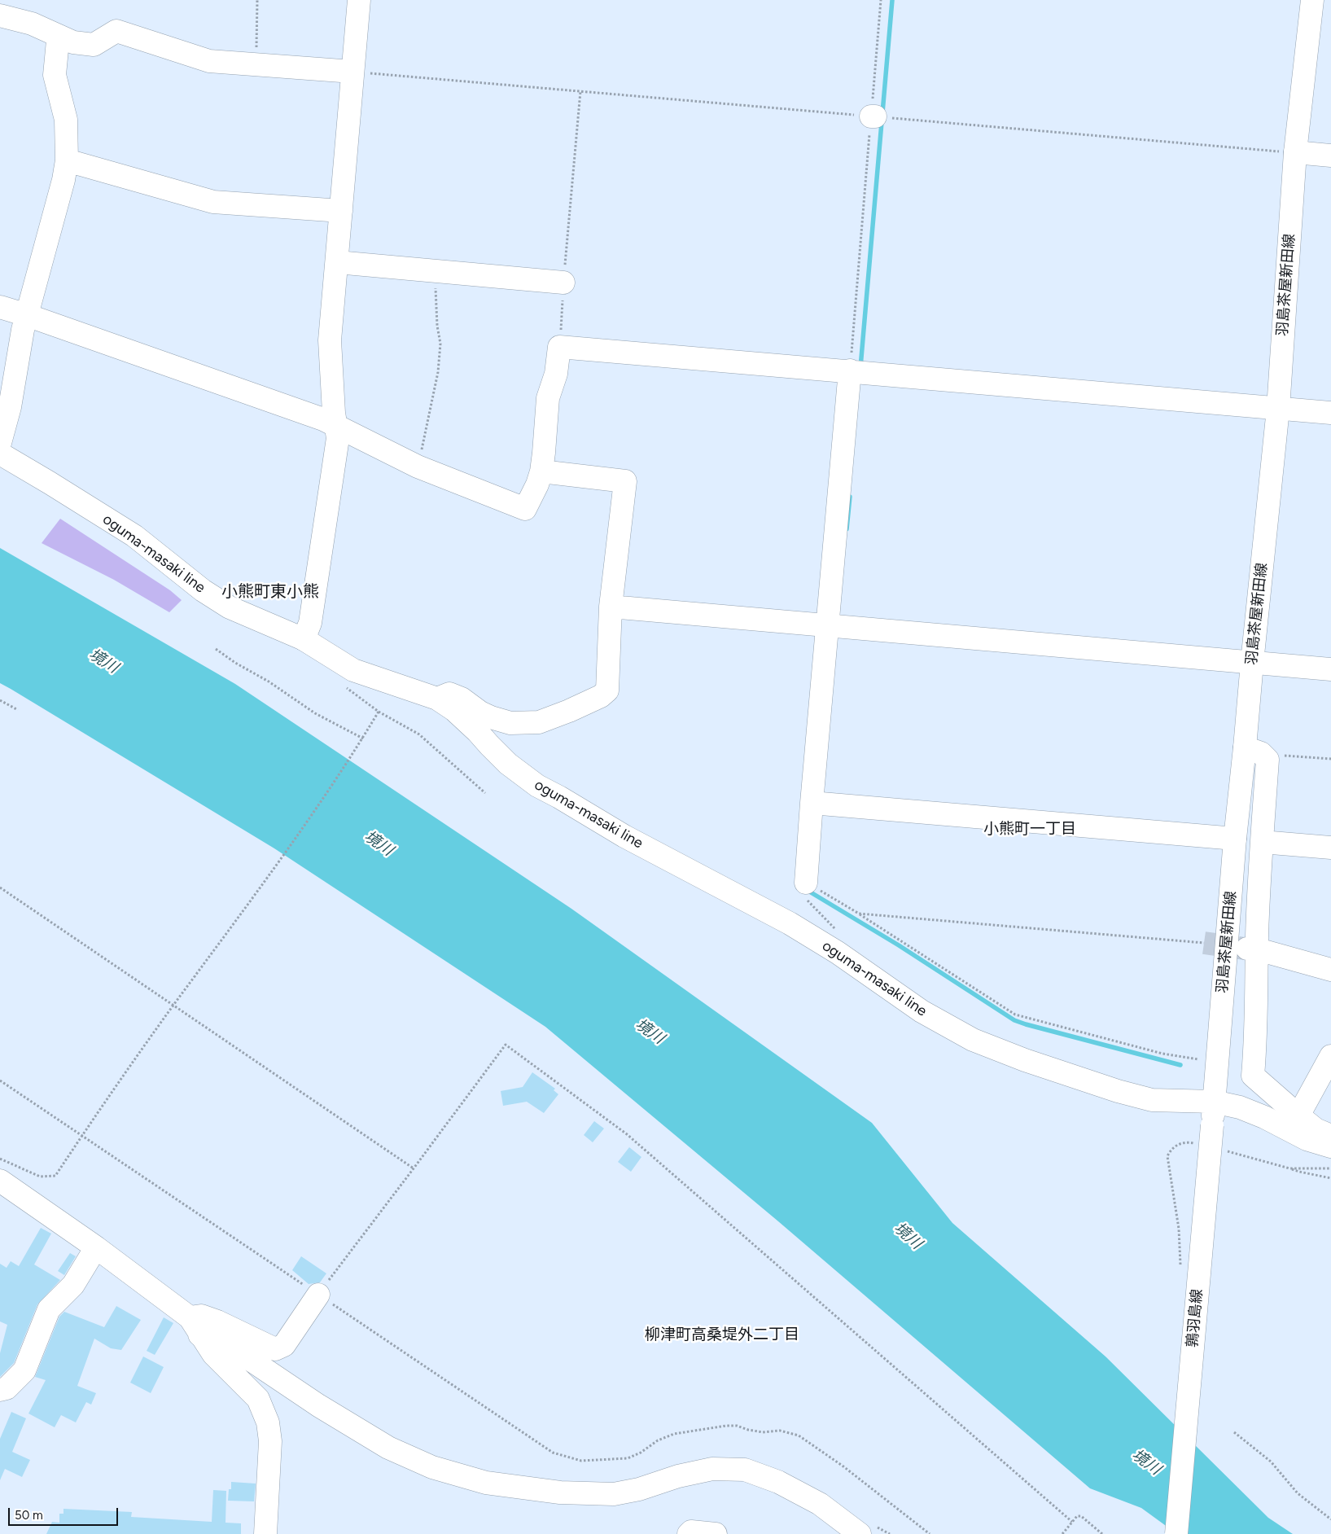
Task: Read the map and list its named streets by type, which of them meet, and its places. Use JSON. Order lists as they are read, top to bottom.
{
  "streets": {
    "street": ["羽島茶屋新田線", "oguma-masaki line", "鶉羽島線"]
  },
  "crossings": [
    ["羽島茶屋新田線", "oguma-masaki line"],
    ["羽島茶屋新田線", "鶉羽島線"],
    ["oguma-masaki line", "鶉羽島線"]
  ],
  "districts": ["小熊町東小熊", "小熊町一丁目", "柳津町高桑堤外二丁目"],
  "water": ["境川"],
  "scale_bar": "50 m"
}
